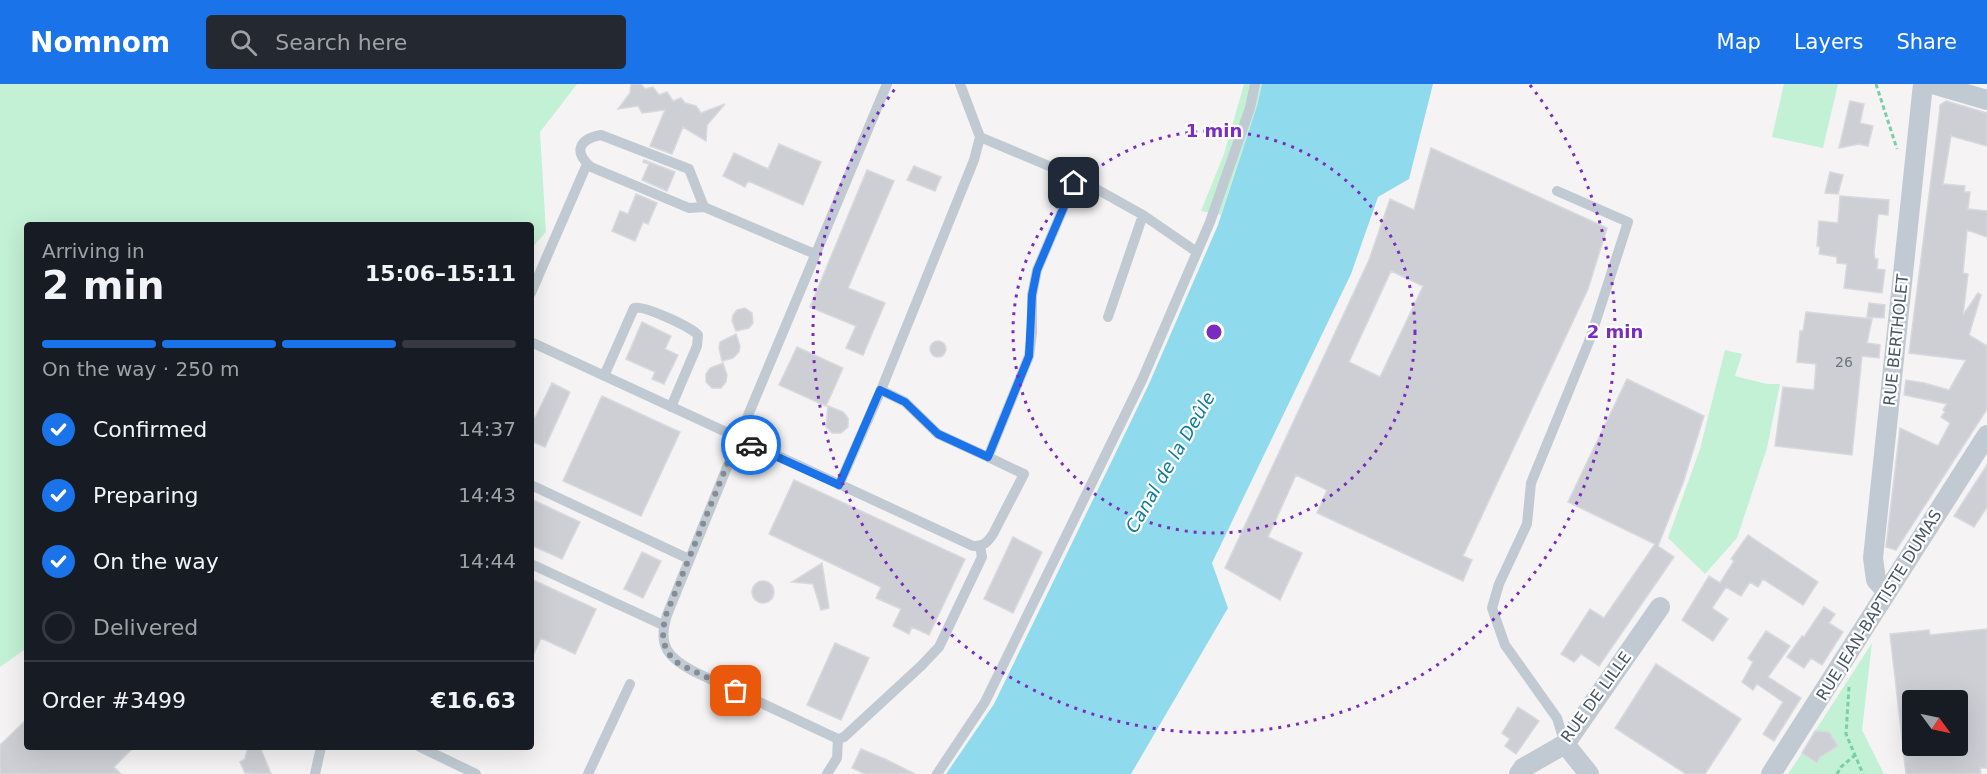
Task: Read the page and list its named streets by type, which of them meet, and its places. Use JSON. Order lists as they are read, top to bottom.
{
  "streets": {
    "street": ["RUE BERTHOLET", "RUE JEAN-BAPTISTE DUMAS", "RUE DE LILLE"]
  },
  "crossings": [
    ["RUE BERTHOLET", "RUE JEAN-BAPTISTE DUMAS"]
  ],
  "water": ["Canal de la Deûle"],
  "house_numbers": ["26"],
  "north": "bottom right",
  "page": {
    "header": "Nomnom",
    "search": "Search here",
    "nav": ["Map", "Layers", "Share"],
    "heading": ["2 min", "Arriving in", "15:06–15:11"],
    "panel": ["Order #3499", "€16.63"],
    "bar": "On the way · 250 m",
    "list": [
      ["Confirmed", "14:37"],
      ["Preparing", "14:43"],
      ["On the way", "14:44"],
      "Delivered"
    ]
  },
  "rings": ["1 min", "2 min"]
}
